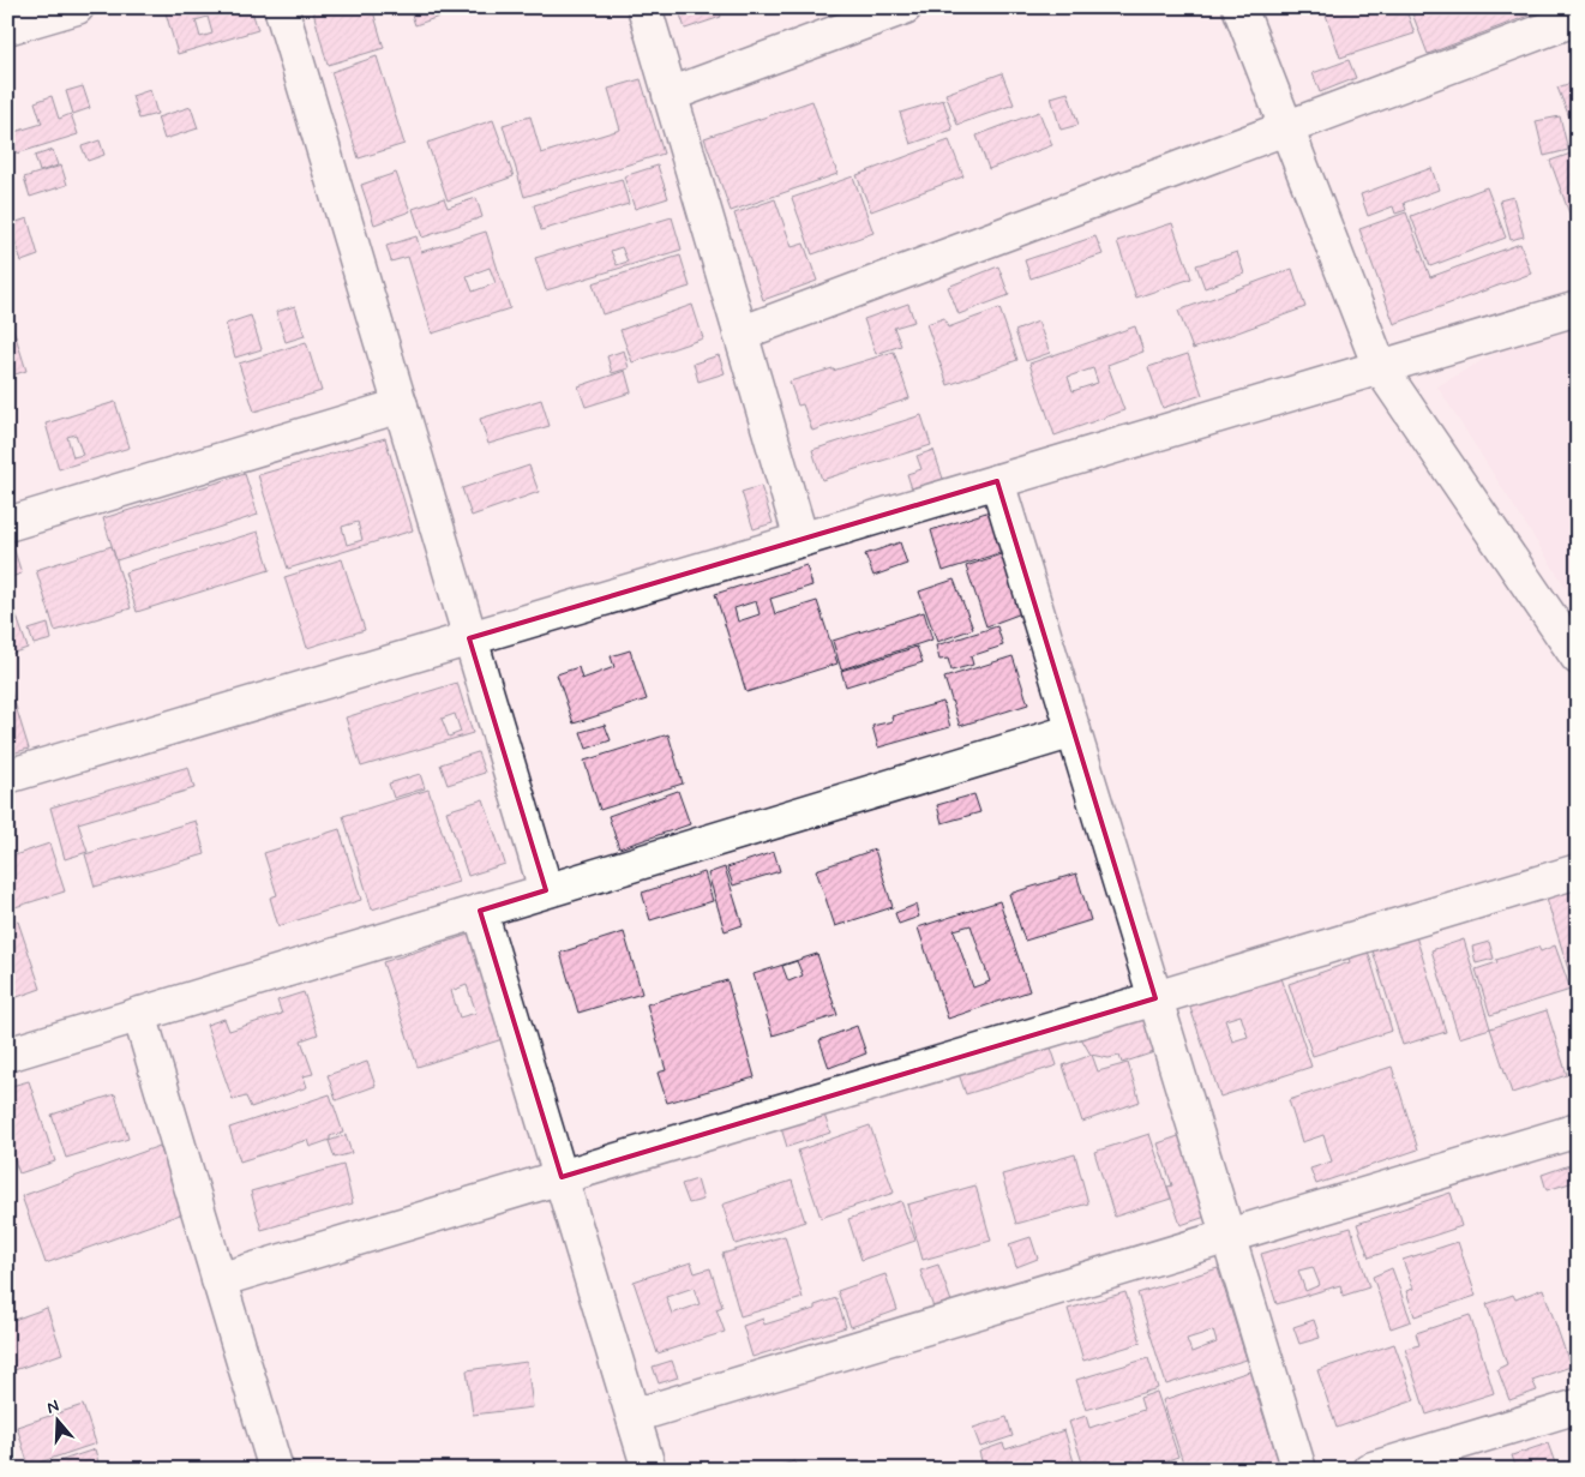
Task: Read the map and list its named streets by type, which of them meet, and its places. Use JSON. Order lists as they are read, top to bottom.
{
  "north": "top"
}
